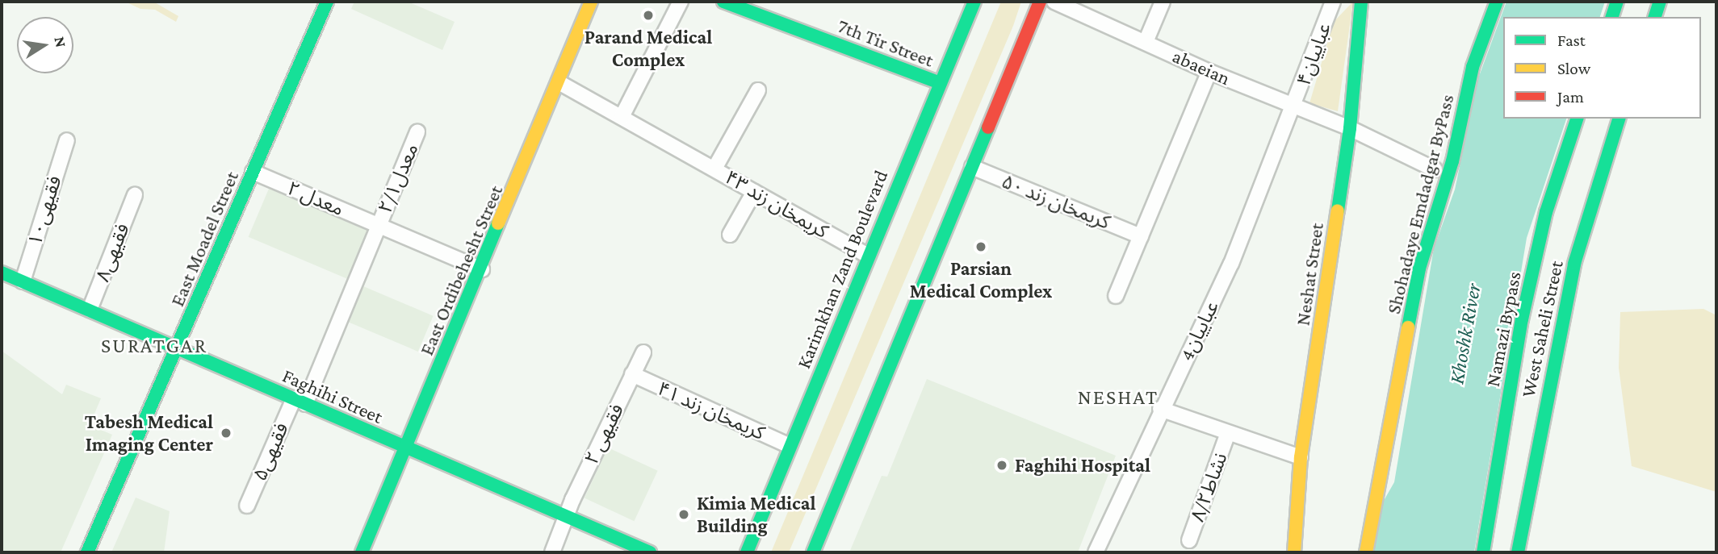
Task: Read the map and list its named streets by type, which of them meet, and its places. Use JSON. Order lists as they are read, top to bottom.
{
  "streets": {
    "main road": [
      "7th Tir Street",
      "Shohadaye Emdadgar ByPass",
      "East Moadel Street",
      "Karimkhan Zand Boulevard",
      "East Ordibehesht Street",
      "Neshat Street",
      "Namazi Bypass",
      "West Saheli Street",
      "Faghihi Street"
    ],
    "street": [
      "عباییان۴",
      "abaeian",
      "۲/۱معدل",
      "معدل ۲",
      "کریمخان زند ۵۰",
      "کریمخان زند ۴۳",
      "فقیهی۱۰",
      "فقیهی۸",
      "عباییان4",
      "کریمخان زند ۴۱",
      "۲ فقیهی",
      "فقیهی۵",
      "نشاط۸/۲"
    ]
  },
  "crossings": [
    ["7th Tir Street", "Karimkhan Zand Boulevard"],
    ["عباییان۴", "abaeian"],
    ["عباییان۴", "عباییان4"],
    ["abaeian", "Neshat Street"],
    ["abaeian", "عباییان4"],
    ["۲/۱معدل", "معدل ۲"],
    ["۲/۱معدل", "فقیهی۵"],
    ["معدل ۲", "East Moadel Street"],
    ["معدل ۲", "East Ordibehesht Street"],
    ["کریمخان زند ۴۳", "Karimkhan Zand Boulevard"],
    ["کریمخان زند ۴۳", "East Ordibehesht Street"],
    ["فقیهی۱۰", "Faghihi Street"],
    ["East Moadel Street", "Faghihi Street"],
    ["فقیهی۸", "Faghihi Street"],
    ["Karimkhan Zand Boulevard", "کریمخان زند ۴۱"],
    ["East Ordibehesht Street", "Faghihi Street"],
    ["Faghihi Street", "۲ فقیهی"],
    ["Faghihi Street", "فقیهی۵"],
    ["کریمخان زند ۴۱", "۲ فقیهی"]
  ],
  "districts": ["SURATGAR", "NESHAT"],
  "water": ["Khoshk River"],
  "places": [
    "Parand Medical Complex",
    "Parsian Medical Complex",
    "Tabesh Medical Imaging Center",
    "Faghihi Hospital",
    "Kimia Medical Building"
  ],
  "legend": ["Fast", "Slow", "Jam"],
  "north": "right"
}
